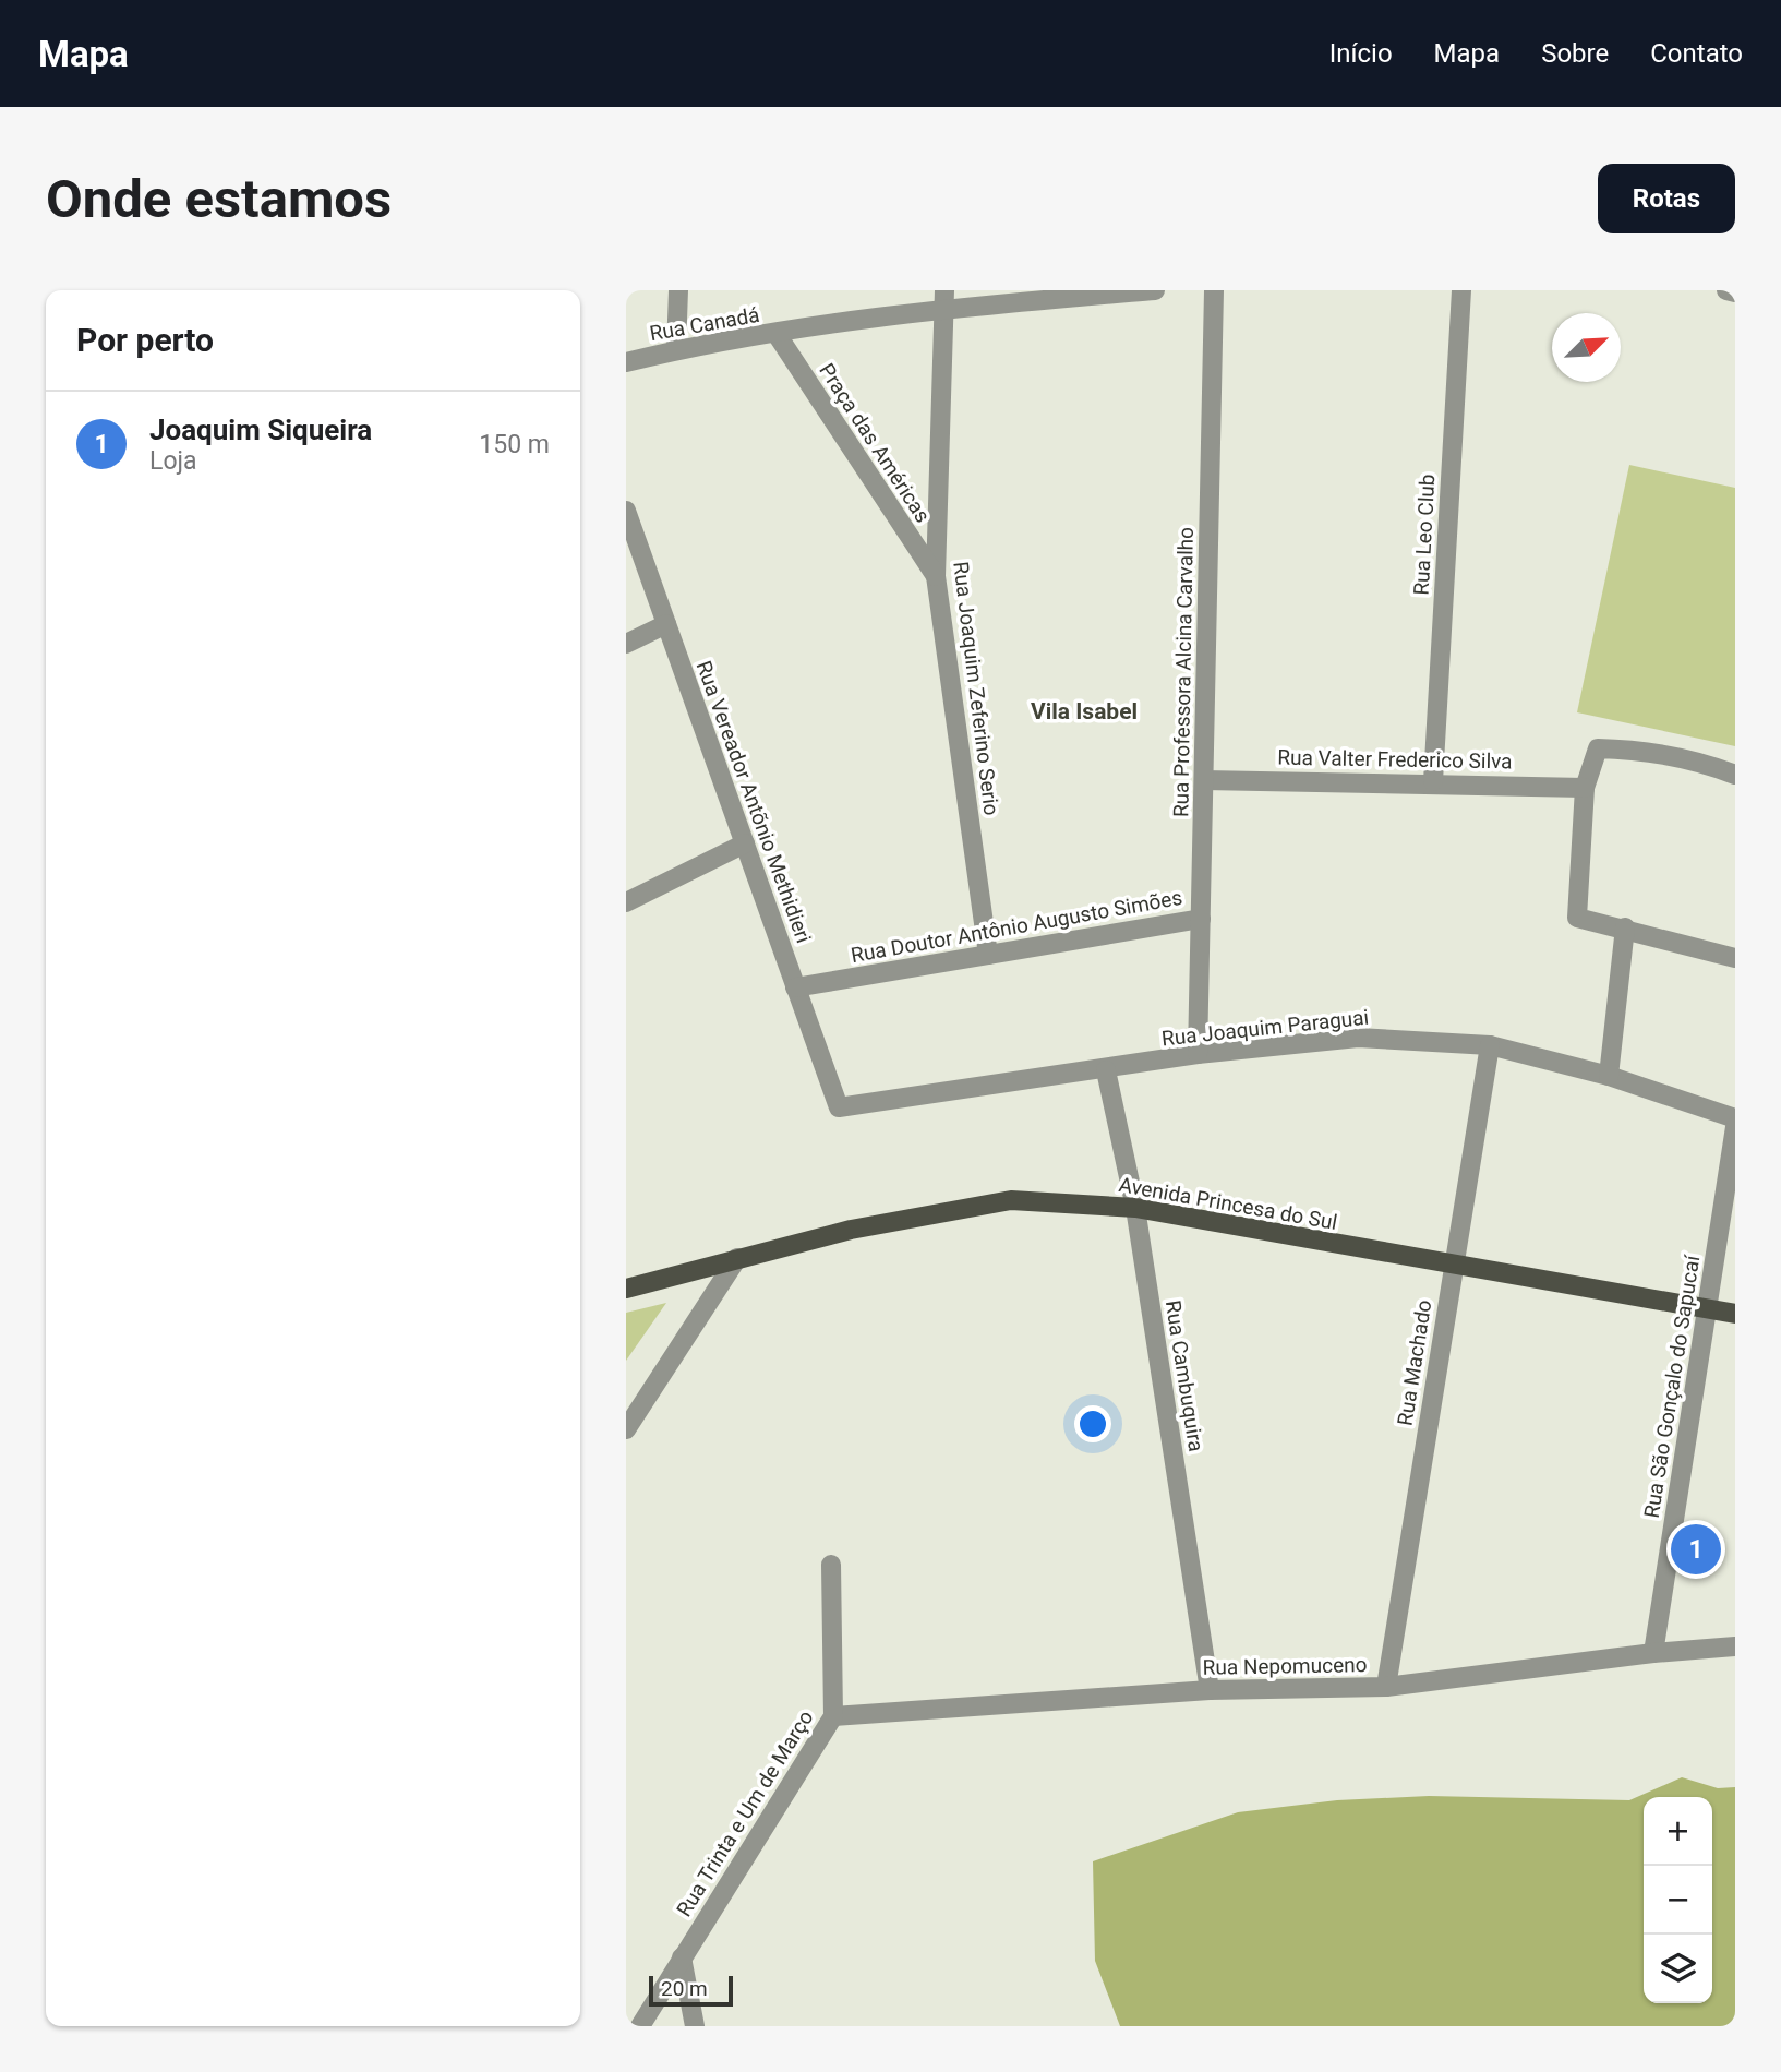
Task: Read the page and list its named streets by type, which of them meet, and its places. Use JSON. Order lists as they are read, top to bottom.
{
  "streets": {
    "main road": ["Avenida Princesa do Sul"],
    "street": [
      "Rua Canadá",
      "Praça das Américas",
      "Rua Leo Club",
      "Rua Professora Alcina Carvalho",
      "Rua Joaquim Zeferino Serio",
      "Rua Valter Frederico Silva",
      "Rua Vereador Antõnio Methidieri",
      "Rua Doutor Antônio Augusto Simões",
      "Rua Joaquim Paraguai",
      "Rua Machado",
      "Rua Cambuquira",
      "Rua São Gonçalo do Sapucaí",
      "Rua Nepomuceno",
      "Rua Trinta e Um de Março"
    ]
  },
  "crossings": [
    ["Rua Canadá", "Praça das Américas"],
    ["Rua Canadá", "Rua Joaquim Zeferino Serio"],
    ["Praça das Américas", "Rua Joaquim Zeferino Serio"],
    ["Rua Leo Club", "Rua Valter Frederico Silva"],
    ["Rua Professora Alcina Carvalho", "Rua Valter Frederico Silva"],
    ["Rua Professora Alcina Carvalho", "Rua Doutor Antônio Augusto Simões"],
    ["Rua Professora Alcina Carvalho", "Rua Joaquim Paraguai"],
    ["Rua Joaquim Zeferino Serio", "Rua Doutor Antônio Augusto Simões"],
    ["Rua Vereador Antõnio Methidieri", "Rua Doutor Antônio Augusto Simões"],
    ["Rua Vereador Antõnio Methidieri", "Rua Joaquim Paraguai"],
    ["Rua Joaquim Paraguai", "Rua Machado"],
    ["Rua Joaquim Paraguai", "Rua Cambuquira"],
    ["Avenida Princesa do Sul", "Rua Machado"],
    ["Avenida Princesa do Sul", "Rua Cambuquira"],
    ["Avenida Princesa do Sul", "Rua São Gonçalo do Sapucaí"],
    ["Rua Machado", "Rua Nepomuceno"],
    ["Rua Cambuquira", "Rua Nepomuceno"],
    ["Rua São Gonçalo do Sapucaí", "Rua Nepomuceno"],
    ["Rua Nepomuceno", "Rua Trinta e Um de Março"]
  ],
  "districts": ["Vila Isabel"],
  "scale_bar": "20 m",
  "north": "top right",
  "page": {
    "header": "Mapa",
    "nav": [
      "Início",
      "Mapa",
      "Sobre",
      "Contato"
    ],
    "buttons": "Rotas",
    "title": "Onde estamos",
    "heading": "Por perto",
    "list": [
      {
        "mark": "1",
        "name": "Joaquim Siqueira",
        "note": "Loja",
        "value": "150 m"
      }
    ],
    "pins": "1",
    "map_buttons": ["+", "−"],
    "scale": "20 m"
  }
}
